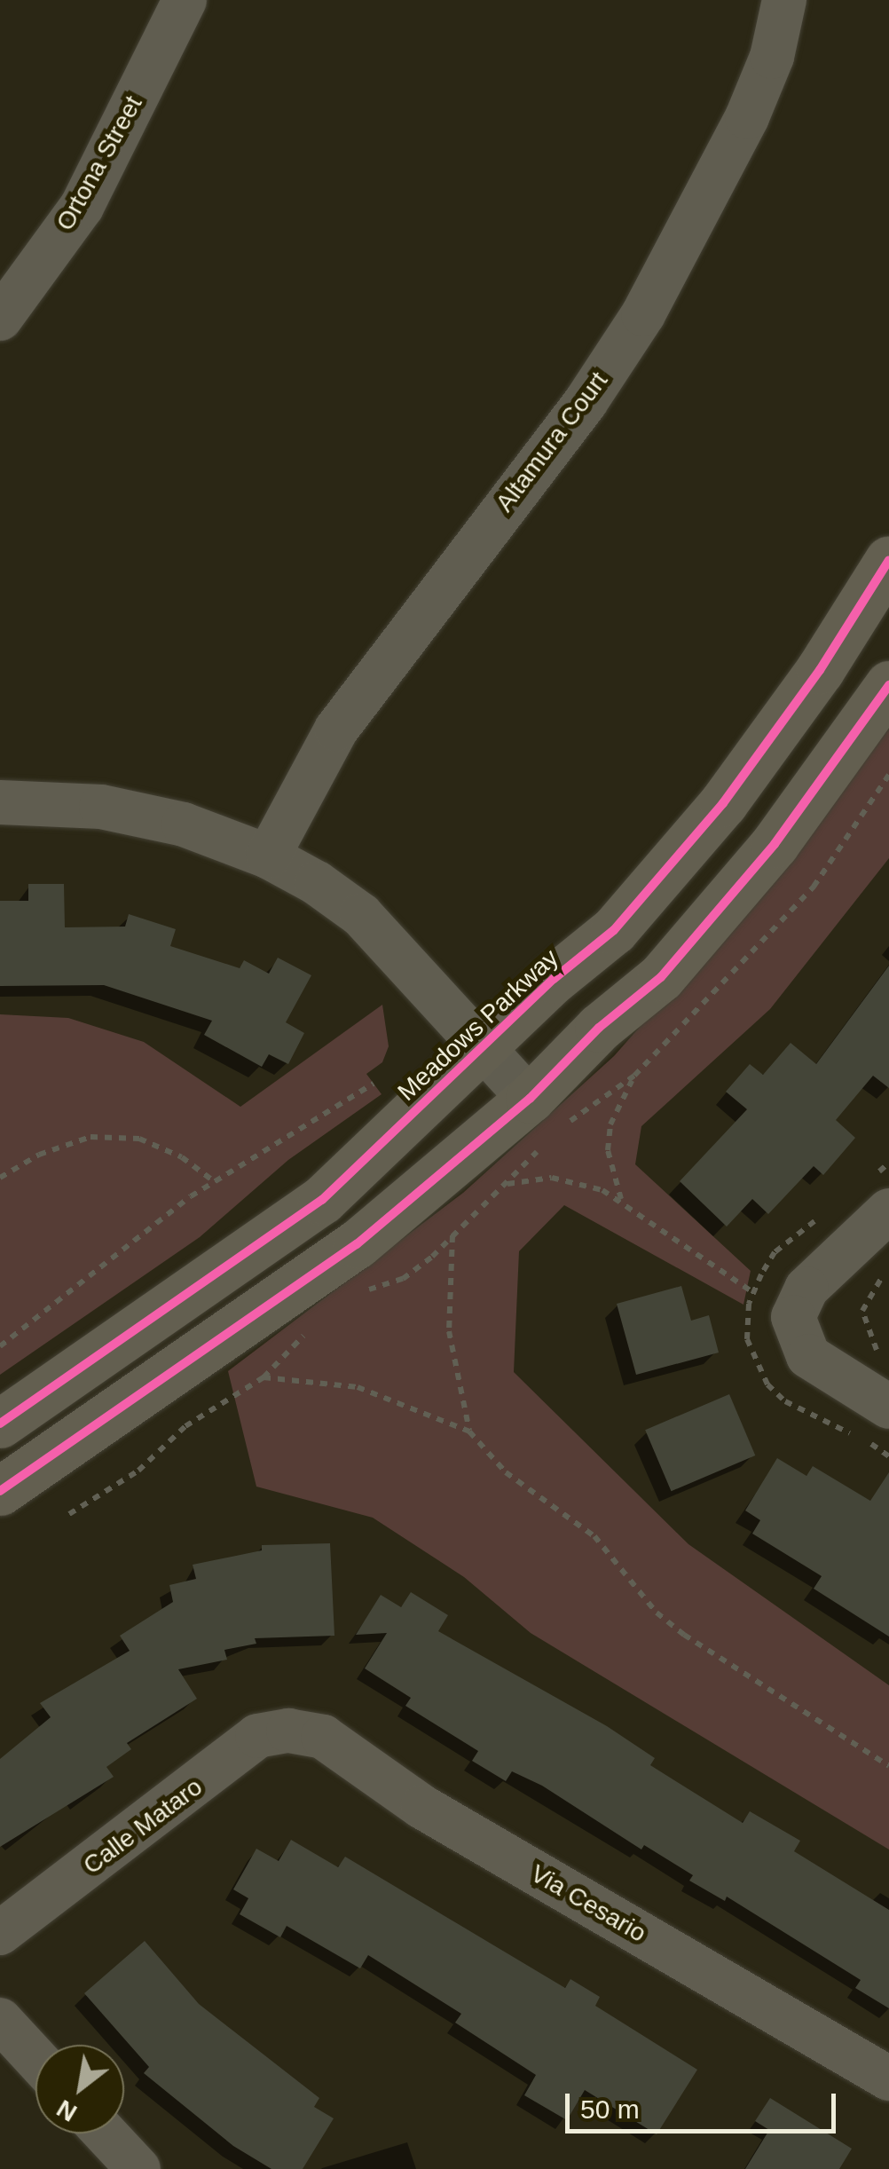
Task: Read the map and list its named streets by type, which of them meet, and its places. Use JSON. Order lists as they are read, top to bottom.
{
  "streets": {
    "main road": ["Meadows Parkway"],
    "street": [
      "Ortona Street",
      "Altamura Court",
      "Calle Mataro",
      "Via Cesario"
    ]
  },
  "crossings": [
    ["Calle Mataro", "Via Cesario"]
  ],
  "scale_bar": "50 m",
  "north": "bottom left"
}
